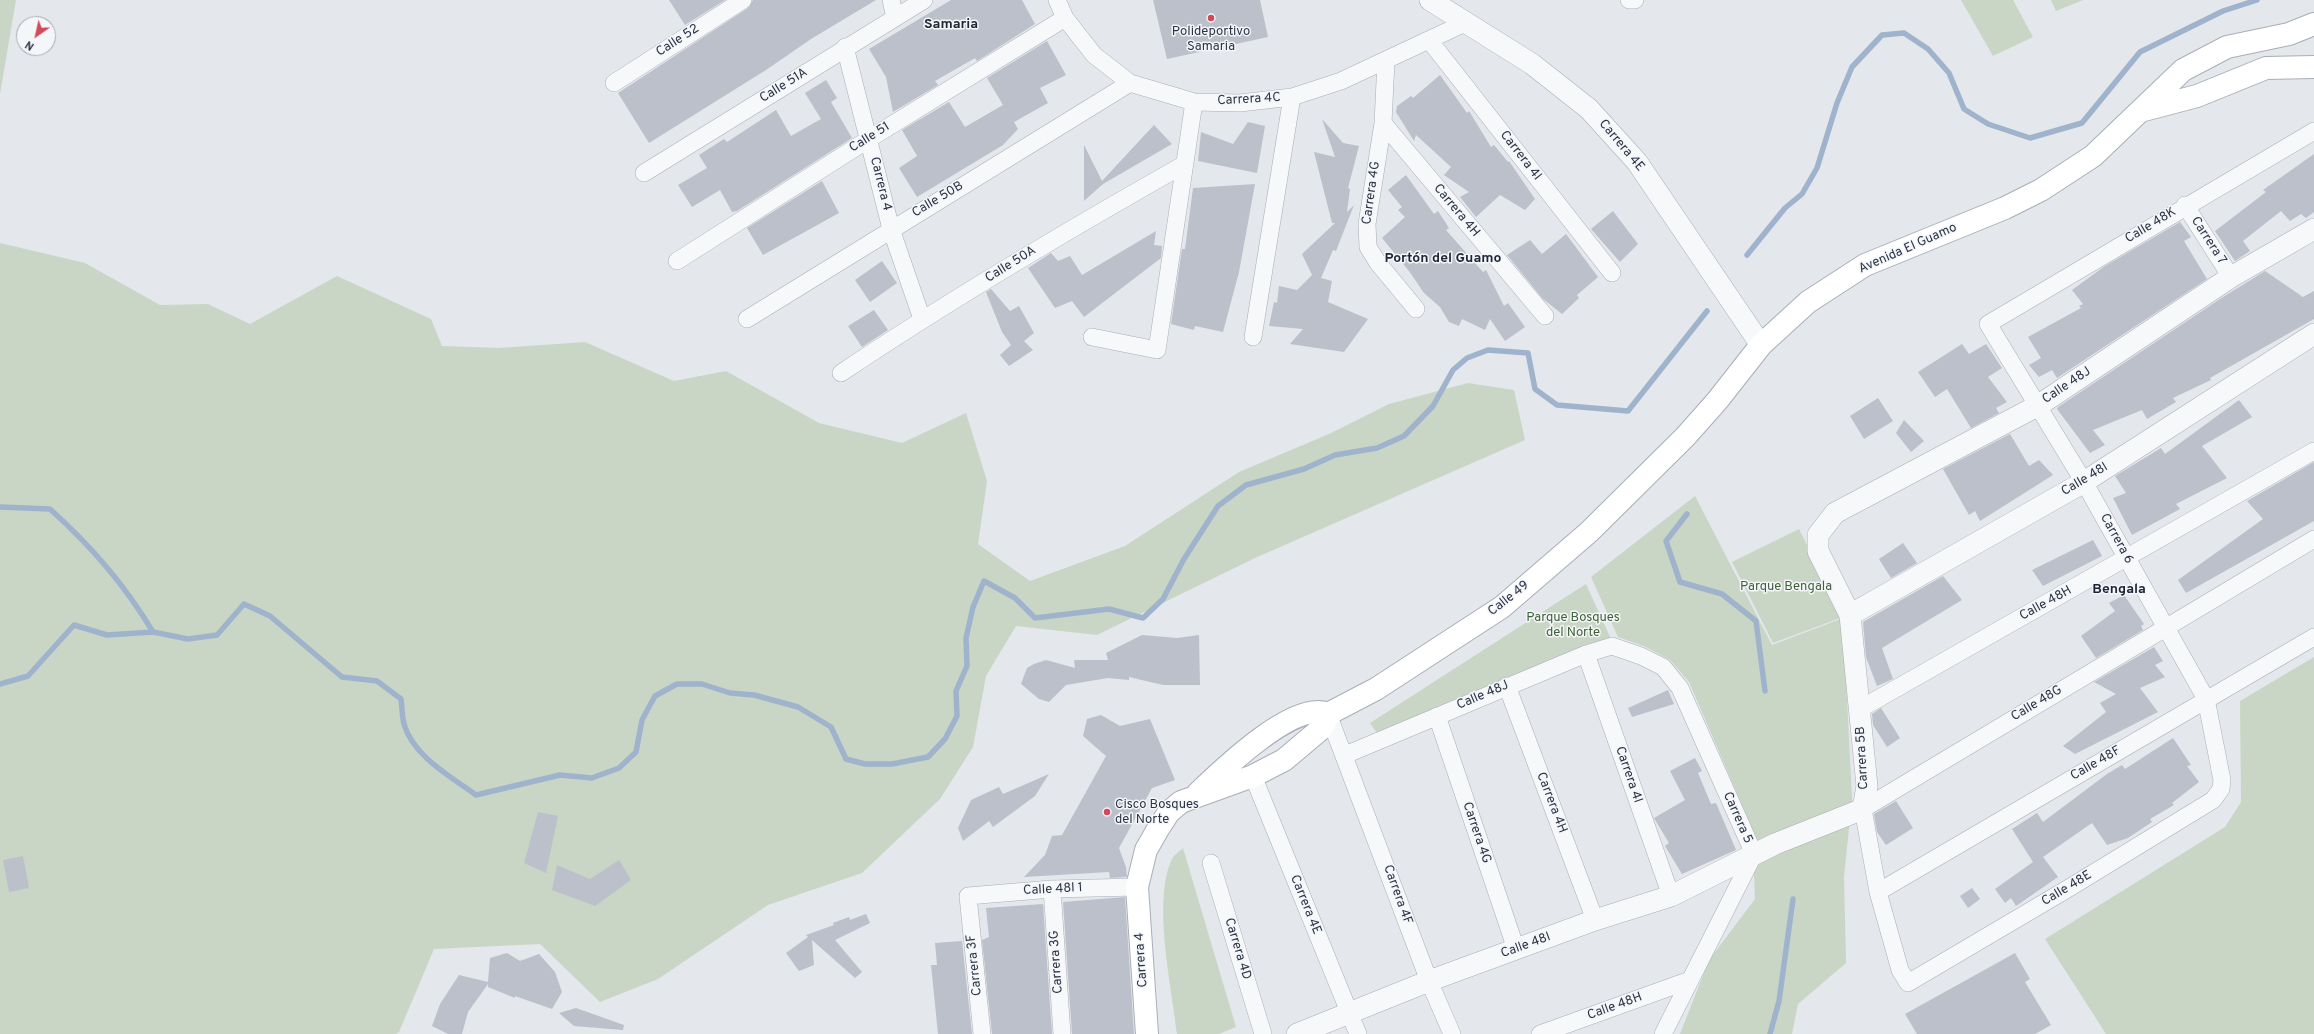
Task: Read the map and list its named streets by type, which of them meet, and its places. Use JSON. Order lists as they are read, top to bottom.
{
  "streets": {
    "main road": ["Carrera 4", "Avenida El Guamo", "Calle 49"],
    "street": [
      "Calle 52",
      "Calle 51A",
      "Carrera 4C",
      "Calle 51",
      "Carrera 4E",
      "Carrera 4I",
      "Carrera 4G",
      "Calle 50B",
      "Carrera 4H",
      "Calle 48K",
      "Carrera 7",
      "Calle 50A",
      "Calle 48J",
      "Calle 48I",
      "Carrera 6",
      "Calle 48H",
      "Calle 48G",
      "Carrera 5B",
      "Calle 48F",
      "Carrera 5",
      "Calle 48E",
      "Calle 48I 1",
      "Carrera 4F",
      "Carrera 4D",
      "Carrera 3G",
      "Carrera 3F"
    ]
  },
  "crossings": [
    ["Calle 51A", "Carrera 4"],
    ["Carrera 4C", "Calle 51"],
    ["Carrera 4C", "Carrera 4E"],
    ["Carrera 4C", "Carrera 4I"],
    ["Carrera 4C", "Carrera 4G"],
    ["Carrera 4C", "Calle 50B"],
    ["Calle 51", "Carrera 4"],
    ["Carrera 4E", "Avenida El Guamo"],
    ["Carrera 4E", "Calle 48I"],
    ["Carrera 4I", "Calle 48J"],
    ["Carrera 4I", "Calle 48I"],
    ["Carrera 4", "Calle 50B"],
    ["Carrera 4", "Calle 50A"],
    ["Carrera 4", "Calle 48I 1"],
    ["Carrera 4G", "Carrera 4H"],
    ["Carrera 4G", "Calle 48J"],
    ["Carrera 4G", "Calle 48I"],
    ["Carrera 4H", "Calle 48J"],
    ["Carrera 4H", "Calle 48I"],
    ["Calle 48K", "Carrera 7"],
    ["Calle 48K", "Carrera 6"],
    ["Carrera 7", "Calle 48J"],
    ["Avenida El Guamo", "Calle 49"],
    ["Calle 48J", "Carrera 6"],
    ["Calle 48J", "Carrera 5B"],
    ["Calle 48J", "Carrera 5"],
    ["Calle 48J", "Carrera 4F"],
    ["Calle 48I", "Carrera 6"],
    ["Calle 48I", "Calle 48G"],
    ["Calle 48I", "Carrera 5B"],
    ["Calle 48I", "Carrera 5"],
    ["Calle 48I", "Carrera 4F"],
    ["Carrera 6", "Calle 48H"],
    ["Carrera 6", "Calle 48G"],
    ["Carrera 6", "Calle 48F"],
    ["Carrera 6", "Calle 48E"],
    ["Calle 48H", "Carrera 5B"],
    ["Calle 48H", "Carrera 5"],
    ["Calle 48G", "Carrera 5B"],
    ["Calle 48G", "Carrera 5"],
    ["Carrera 5B", "Calle 48F"],
    ["Carrera 5B", "Calle 48E"],
    ["Calle 48I 1", "Carrera 3G"],
    ["Calle 48I 1", "Carrera 3F"]
  ],
  "districts": ["Samaria", "Portón del Guamo", "Bengala"],
  "parks": ["Parque Bengala", "Parque Bosques del Norte"],
  "places": ["Polideportivo Samaria", "Cisco Bosques del Norte"],
  "north": "bottom left"
}
